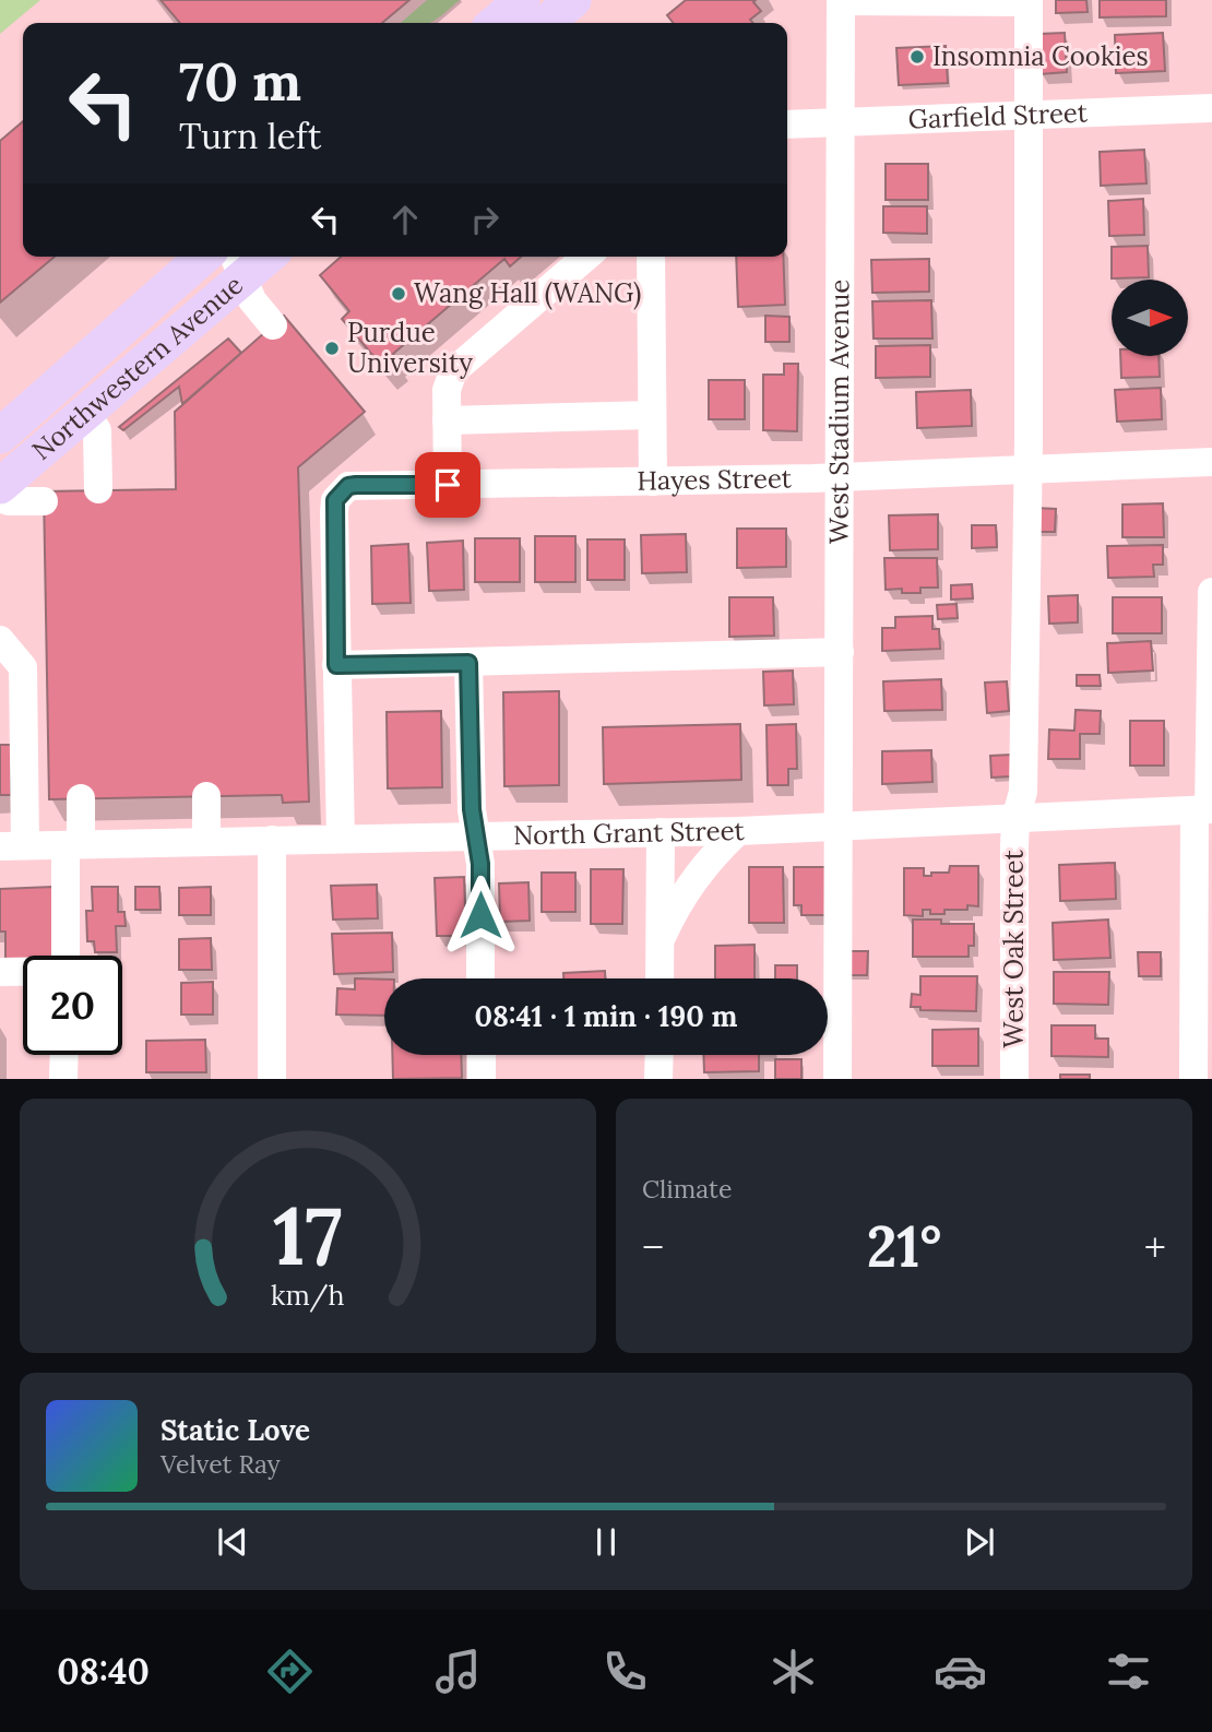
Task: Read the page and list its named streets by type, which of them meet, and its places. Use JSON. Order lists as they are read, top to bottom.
{
  "streets": {
    "main road": ["Northwestern Avenue"],
    "street": [
      "Garfield Street",
      "West Stadium Avenue",
      "Hayes Street",
      "North Grant Street",
      "West Oak Street"
    ]
  },
  "crossings": [
    ["Garfield Street", "West Stadium Avenue"],
    ["Garfield Street", "West Oak Street"],
    ["West Stadium Avenue", "Hayes Street"],
    ["West Stadium Avenue", "North Grant Street"],
    ["Hayes Street", "West Oak Street"],
    ["North Grant Street", "West Oak Street"]
  ],
  "places": ["Insomnia Cookies", "Wang Hall (WANG)", "Purdue University"],
  "north": "right",
  "page": {
    "turn": ["70 m", "Turn left"],
    "limit": "20",
    "trip": "08:41 · 1 min · 190 m",
    "tile": "Climate",
    "heat": ["−", "21°", "+"],
    "song": ["Static Love", "Velvet Ray"],
    "tabs": "08:40",
    "gauge": ["17", "km/h"]
  }
}
